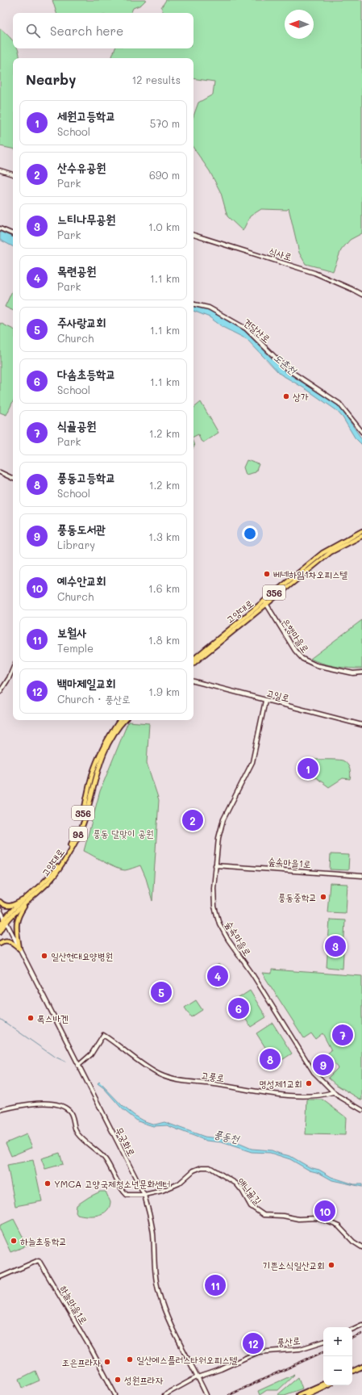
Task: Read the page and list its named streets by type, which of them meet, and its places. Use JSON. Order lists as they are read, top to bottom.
{
  "streets": {
    "main road": ["356", "고양대로", "98"],
    "street": [
      "식사로",
      "견달산로",
      "은행마을로",
      "고일로",
      "숲속마을1로",
      "숲속마을로",
      "고풍로",
      "무궁화로",
      "애니골길",
      "하늘마을1로",
      "풍산로"
    ]
  },
  "crossings": [
    ["고양대로", "은행마을로"],
    ["고양대로", "무궁화로"],
    ["고일로", "숲속마을로"],
    ["숲속마을1로", "숲속마을로"],
    ["숲속마을로", "고풍로"],
    ["고풍로", "무궁화로"],
    ["무궁화로", "애니골길"],
    ["무궁화로", "풍산로"]
  ],
  "water": ["도촌천", "풍동천"],
  "parks": ["풍동 달맞이 공원"],
  "places": [
    "상가",
    "베네하임1차오피스텔",
    "풍동중학교",
    "일산현대요양병원",
    "폭스바겐",
    "명성제1교회",
    "YMCA 고양국제청소년문화센터",
    "하늘초등학교",
    "기쁜소식일산교회",
    "일산에스플러스타워오피스텔",
    "조은프라자",
    "성원프라자"
  ],
  "north": "left",
  "page": {
    "search": "Search here",
    "heading": ["Nearby", "12 results"],
    "list": [
      {
        "mark": "1",
        "name": "세원고등학교",
        "note": "School",
        "value": "570 m"
      },
      {
        "mark": "2",
        "name": "산수유공원",
        "note": "Park",
        "value": "690 m"
      },
      {
        "mark": "3",
        "name": "느티나무공원",
        "note": "Park",
        "value": "1.0 km"
      },
      {
        "mark": "4",
        "name": "목련공원",
        "note": "Park",
        "value": "1.1 km"
      },
      {
        "mark": "5",
        "name": "주사랑교회",
        "note": "Church",
        "value": "1.1 km"
      },
      {
        "mark": "6",
        "name": "다솜초등학교",
        "note": "School",
        "value": "1.1 km"
      },
      {
        "mark": "7",
        "name": "식골공원",
        "note": "Park",
        "value": "1.2 km"
      },
      {
        "mark": "8",
        "name": "풍동고등학교",
        "note": "School",
        "value": "1.2 km"
      },
      {
        "mark": "9",
        "name": "풍동도서관",
        "note": "Library",
        "value": "1.3 km"
      },
      {
        "mark": "10",
        "name": "예수안교회",
        "note": "Church",
        "value": "1.6 km"
      },
      {
        "mark": "11",
        "name": "보월사",
        "note": "Temple",
        "value": "1.8 km"
      },
      {
        "mark": "12",
        "name": "백마제일교회",
        "note": "Church · 풍산로",
        "value": "1.9 km"
      }
    ],
    "pins": [
      "1",
      "2",
      "3",
      "4",
      "5",
      "6",
      "7",
      "8",
      "9",
      "10",
      "11",
      "12"
    ],
    "map_buttons": ["+", "−"]
  }
}
